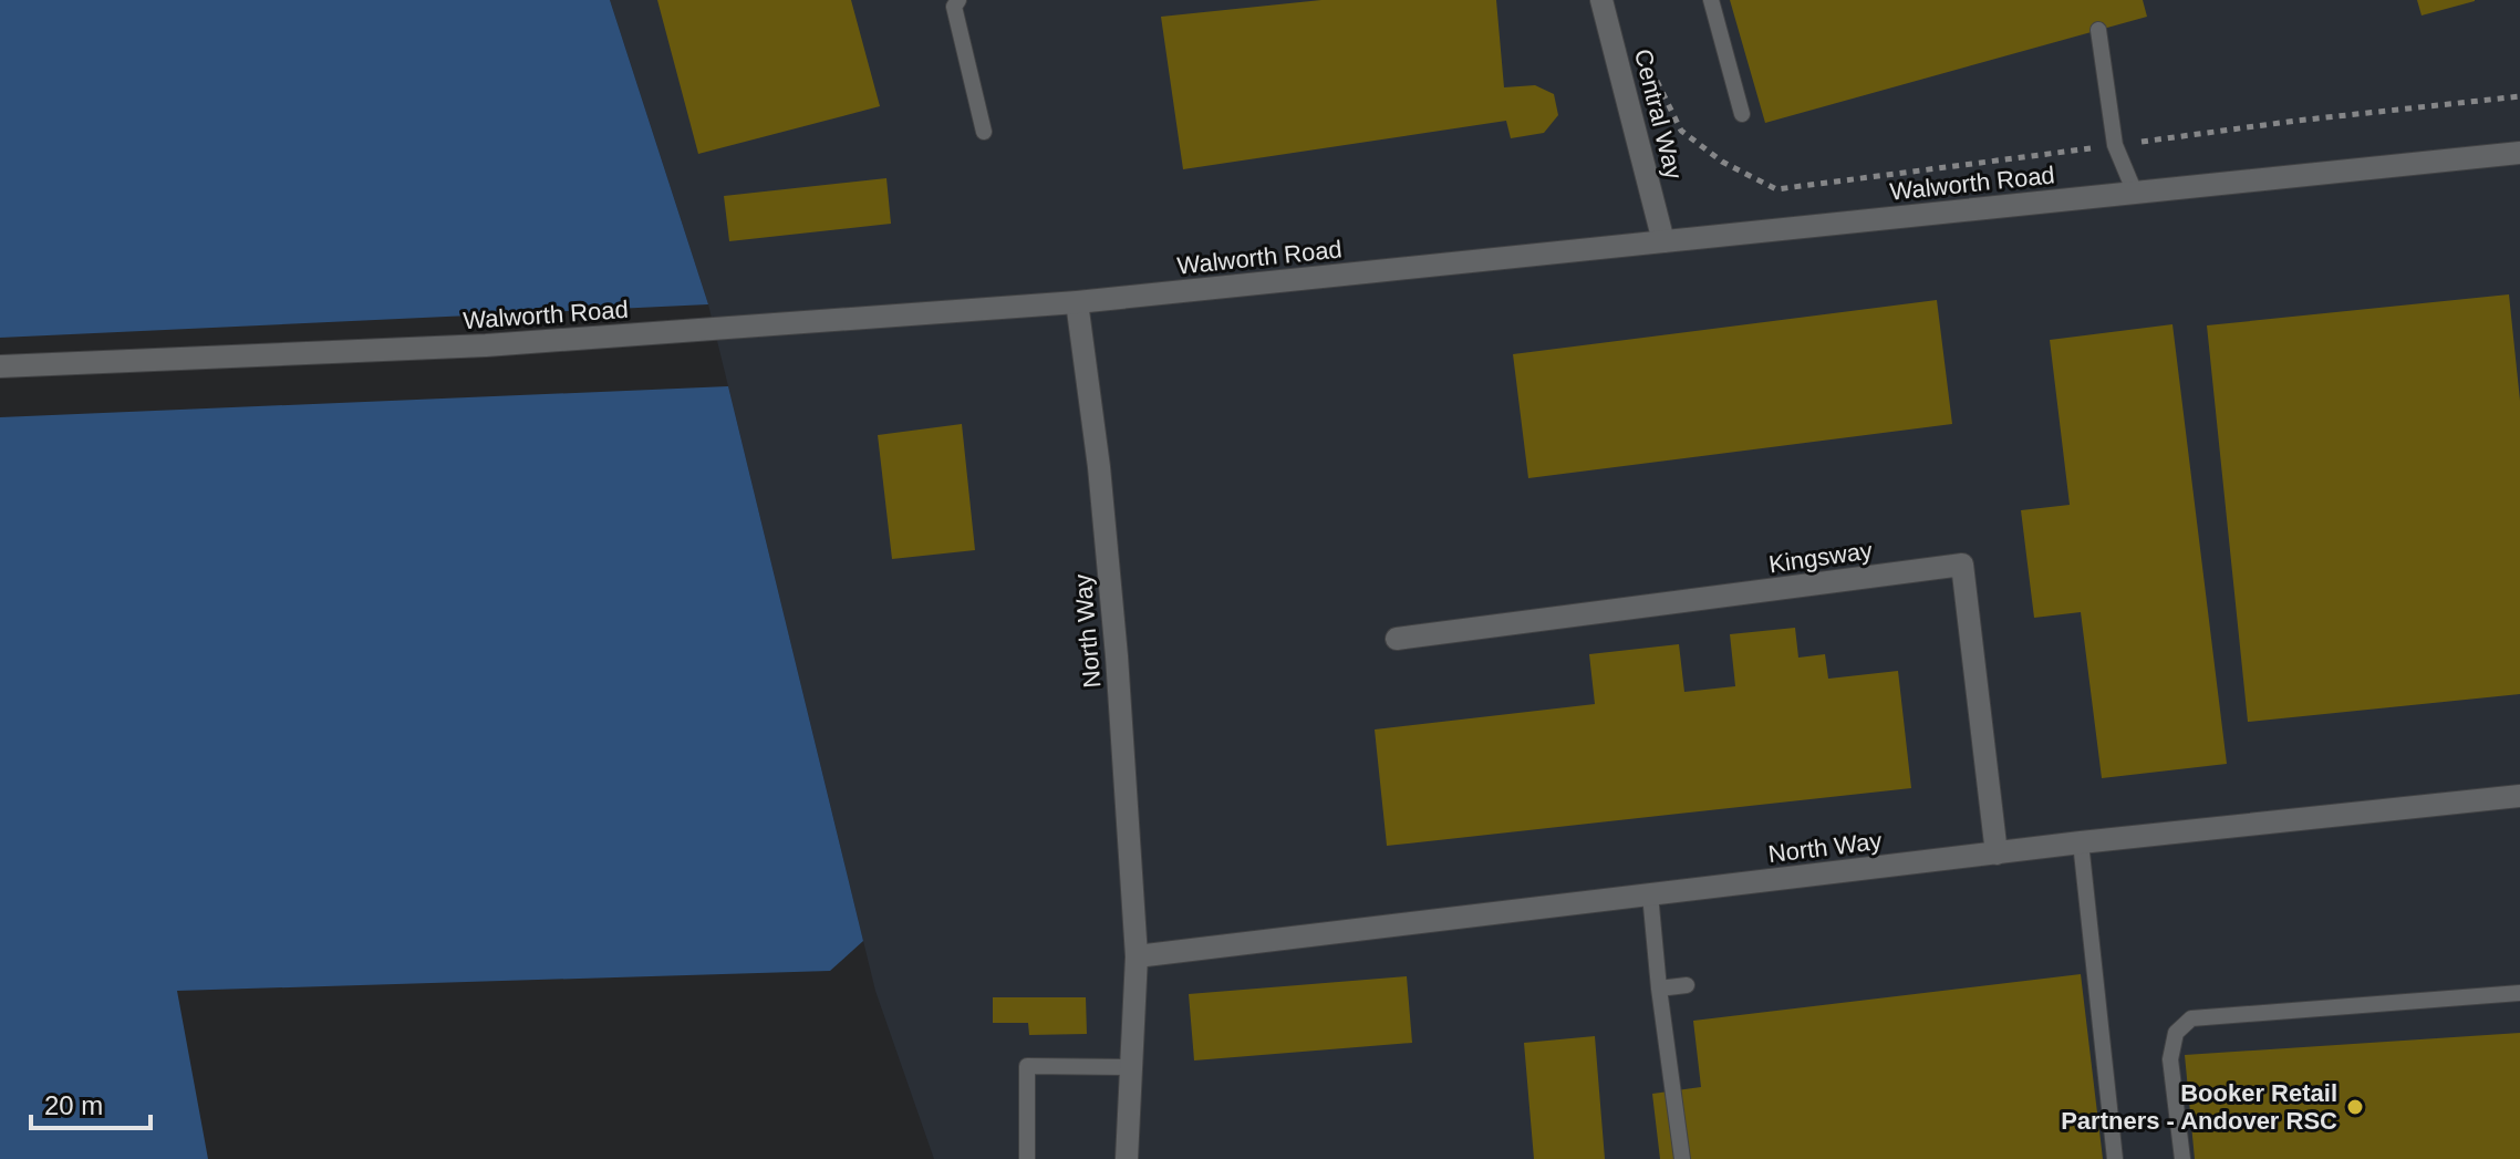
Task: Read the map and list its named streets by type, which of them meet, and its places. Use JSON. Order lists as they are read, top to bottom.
{
  "streets": {
    "street": [
      "Central Way",
      "Walworth Road",
      "Kingsway",
      "North Way"
    ]
  },
  "crossings": [
    ["Central Way", "Walworth Road"],
    ["Walworth Road", "North Way"],
    ["Kingsway", "North Way"]
  ],
  "places": ["Booker Retail Partners - Andover RSC"],
  "scale_bar": "20 m"
}
